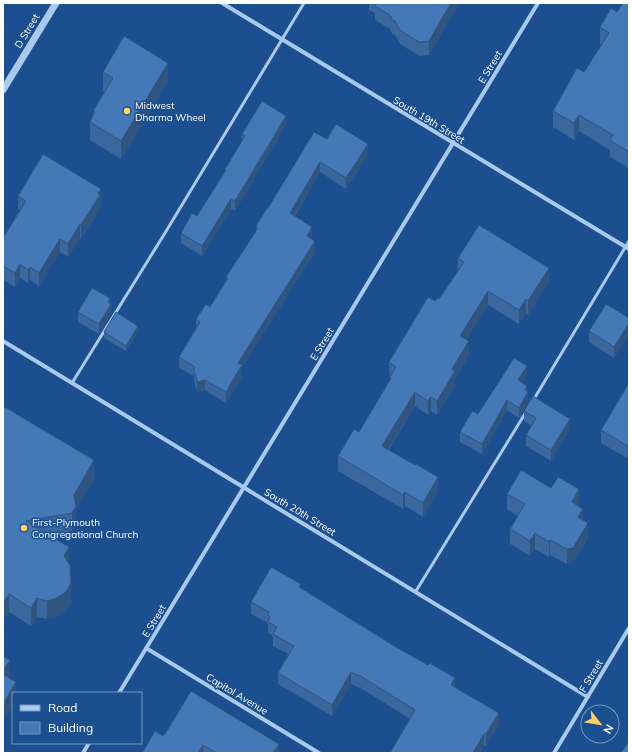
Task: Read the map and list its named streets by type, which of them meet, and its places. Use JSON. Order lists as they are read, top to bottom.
{
  "streets": {
    "street": [
      "D Street",
      "E Street",
      "South 19th Street",
      "South 20th Street",
      "F Street",
      "Capitol Avenue"
    ]
  },
  "crossings": [
    ["E Street", "South 19th Street"],
    ["E Street", "South 20th Street"],
    ["E Street", "Capitol Avenue"],
    ["South 20th Street", "F Street"]
  ],
  "places": ["Midwest Dharma Wheel", "First-Plymouth Congregational Church"],
  "legend": ["Road", "Building"],
  "north": "bottom right"
}
